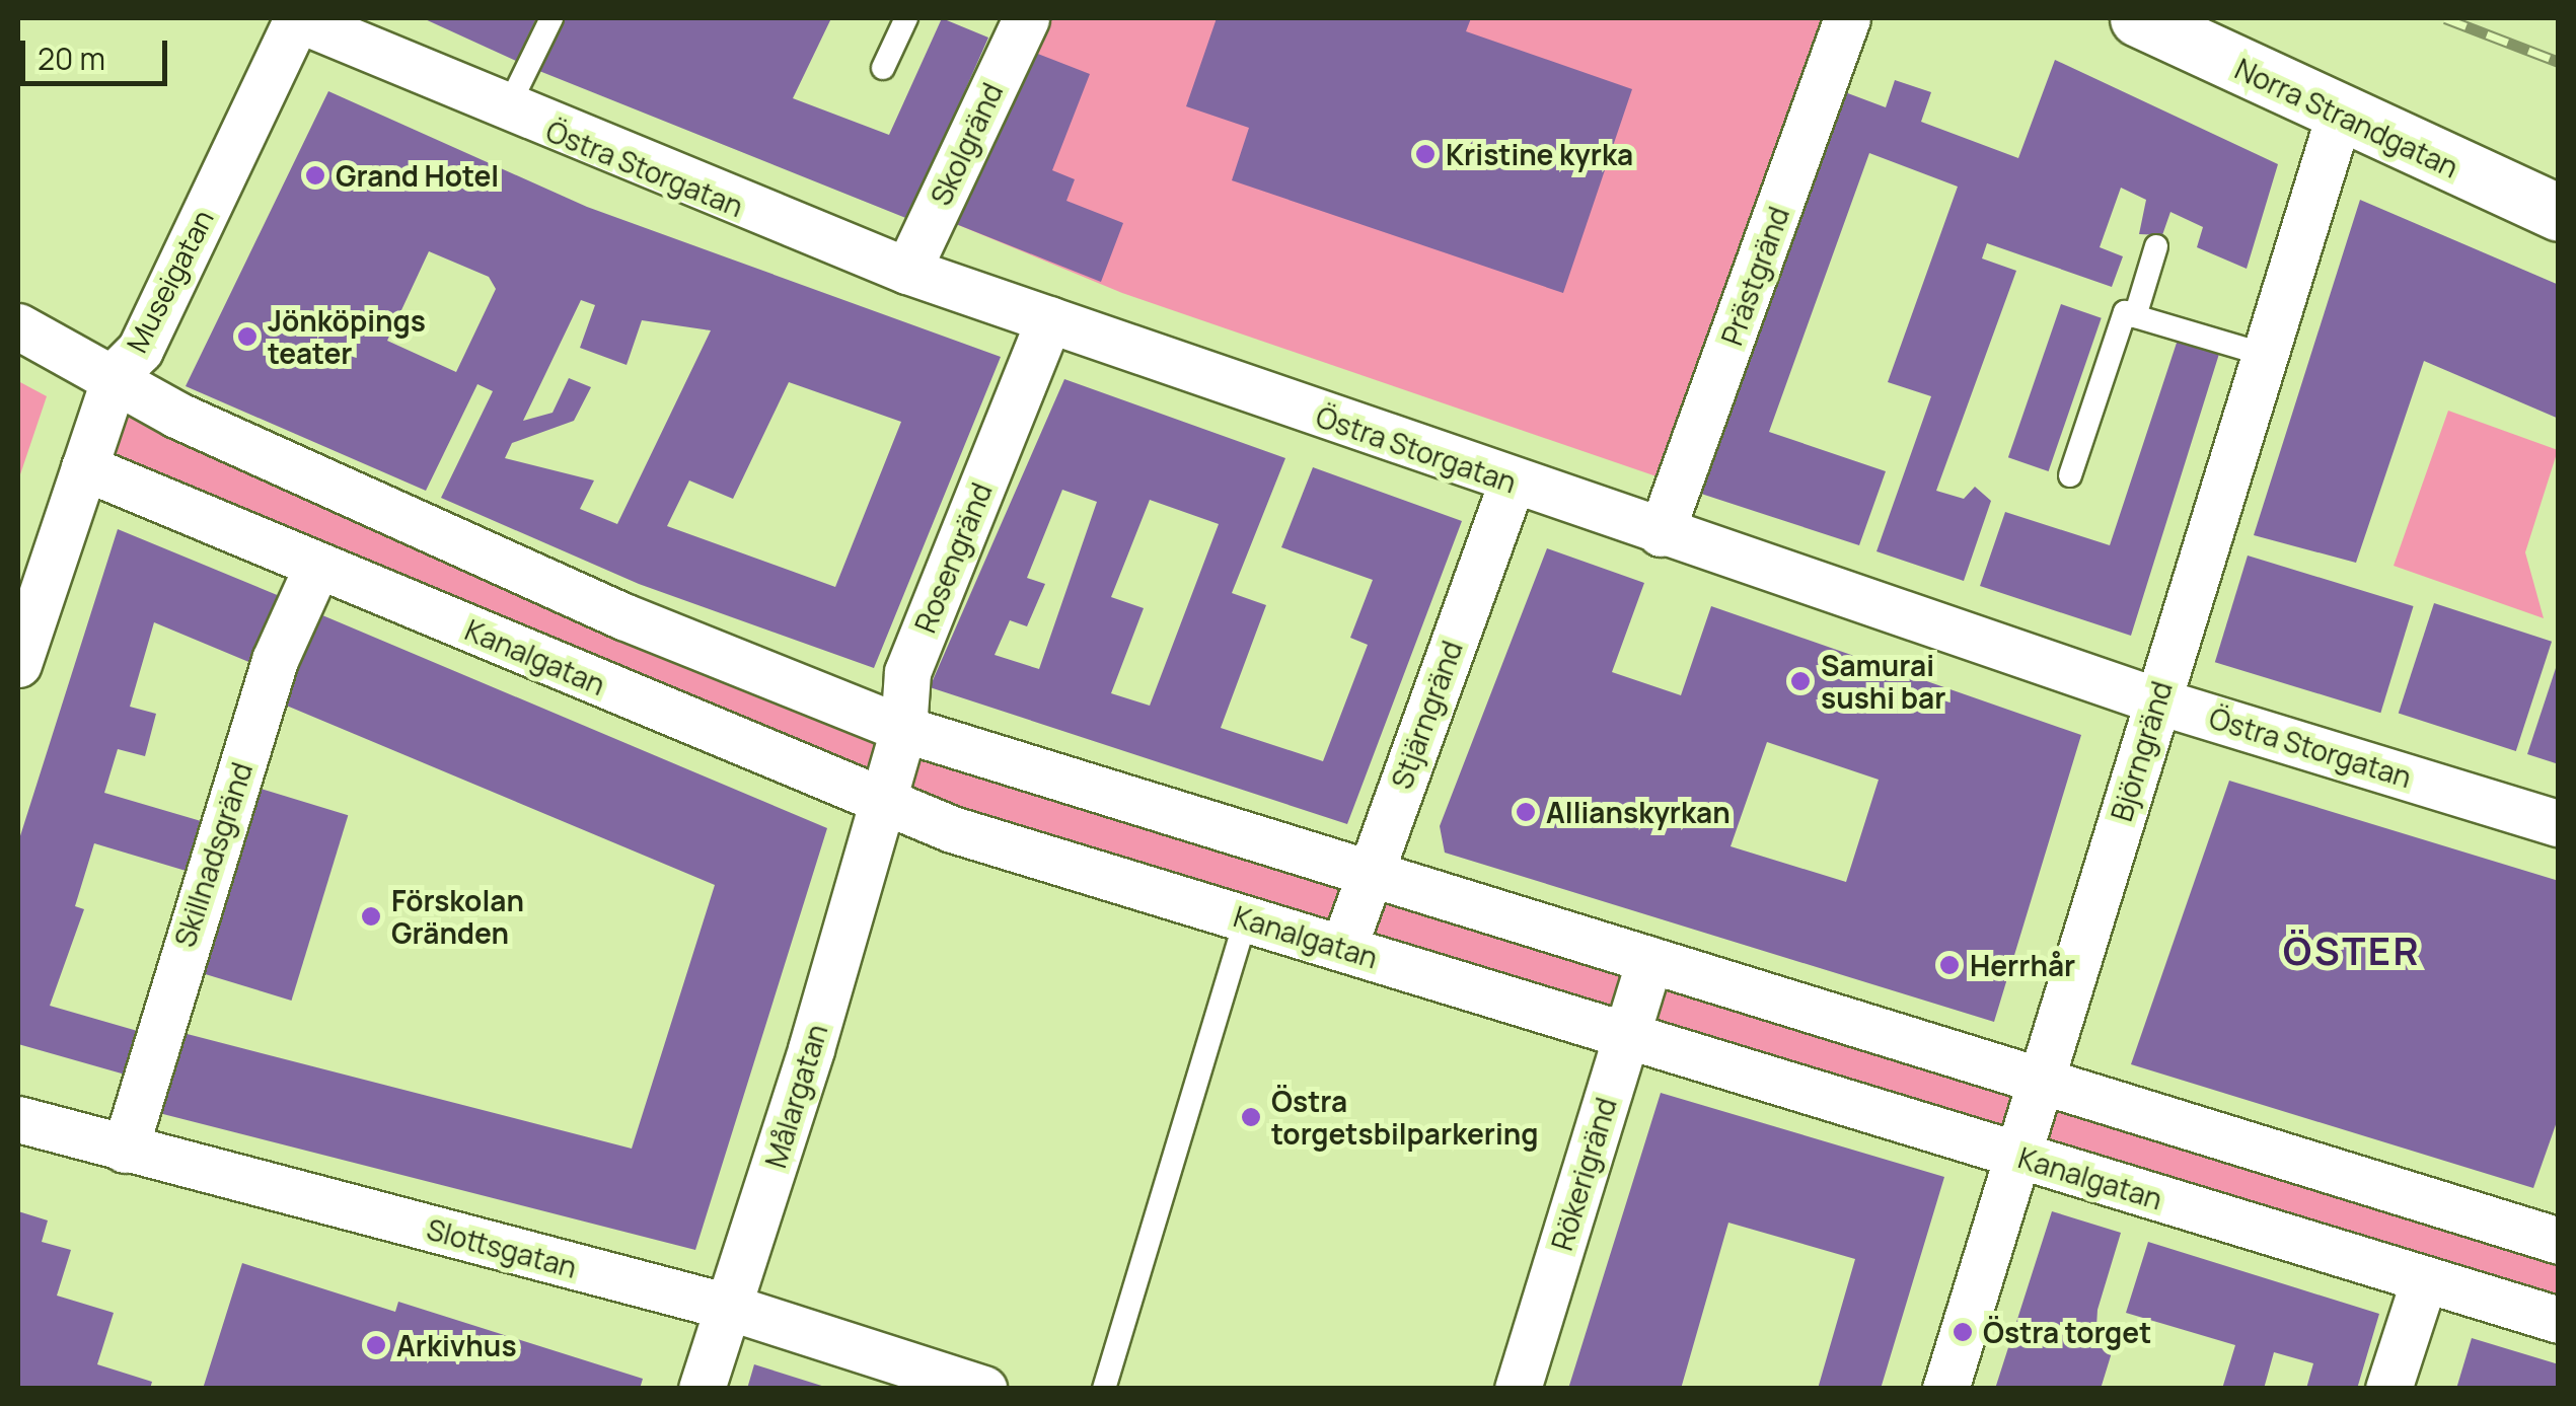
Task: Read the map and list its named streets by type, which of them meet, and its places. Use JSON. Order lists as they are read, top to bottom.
{
  "streets": {
    "street": [
      "Norra Strandgatan",
      "Skolgränd",
      "Östra Storgatan",
      "Prästgränd",
      "Museigatan",
      "Rosengränd",
      "Kanalgatan",
      "Stjärngränd",
      "Björngränd",
      "Skillnadsgränd",
      "Målargatan",
      "Rökerigränd",
      "Slottsgatan"
    ]
  },
  "crossings": [
    ["Norra Strandgatan", "Björngränd"],
    ["Skolgränd", "Östra Storgatan"],
    ["Östra Storgatan", "Prästgränd"],
    ["Östra Storgatan", "Museigatan"],
    ["Östra Storgatan", "Rosengränd"],
    ["Östra Storgatan", "Stjärngränd"],
    ["Östra Storgatan", "Björngränd"],
    ["Museigatan", "Kanalgatan"],
    ["Rosengränd", "Kanalgatan"],
    ["Rosengränd", "Målargatan"],
    ["Kanalgatan", "Stjärngränd"],
    ["Kanalgatan", "Björngränd"],
    ["Kanalgatan", "Skillnadsgränd"],
    ["Kanalgatan", "Målargatan"],
    ["Kanalgatan", "Rökerigränd"],
    ["Skillnadsgränd", "Slottsgatan"],
    ["Målargatan", "Slottsgatan"]
  ],
  "districts": ["ÖSTER"],
  "places": [
    "Kristine kyrka",
    "Grand Hotel",
    "Jönköpings teater",
    "Samurai sushi bar",
    "Allianskyrkan",
    "Förskolan Gränden",
    "Herrhår",
    "Östra torgetsbilparkering",
    "Östra torget",
    "Arkivhus"
  ],
  "scale_bar": "20 m"
}
